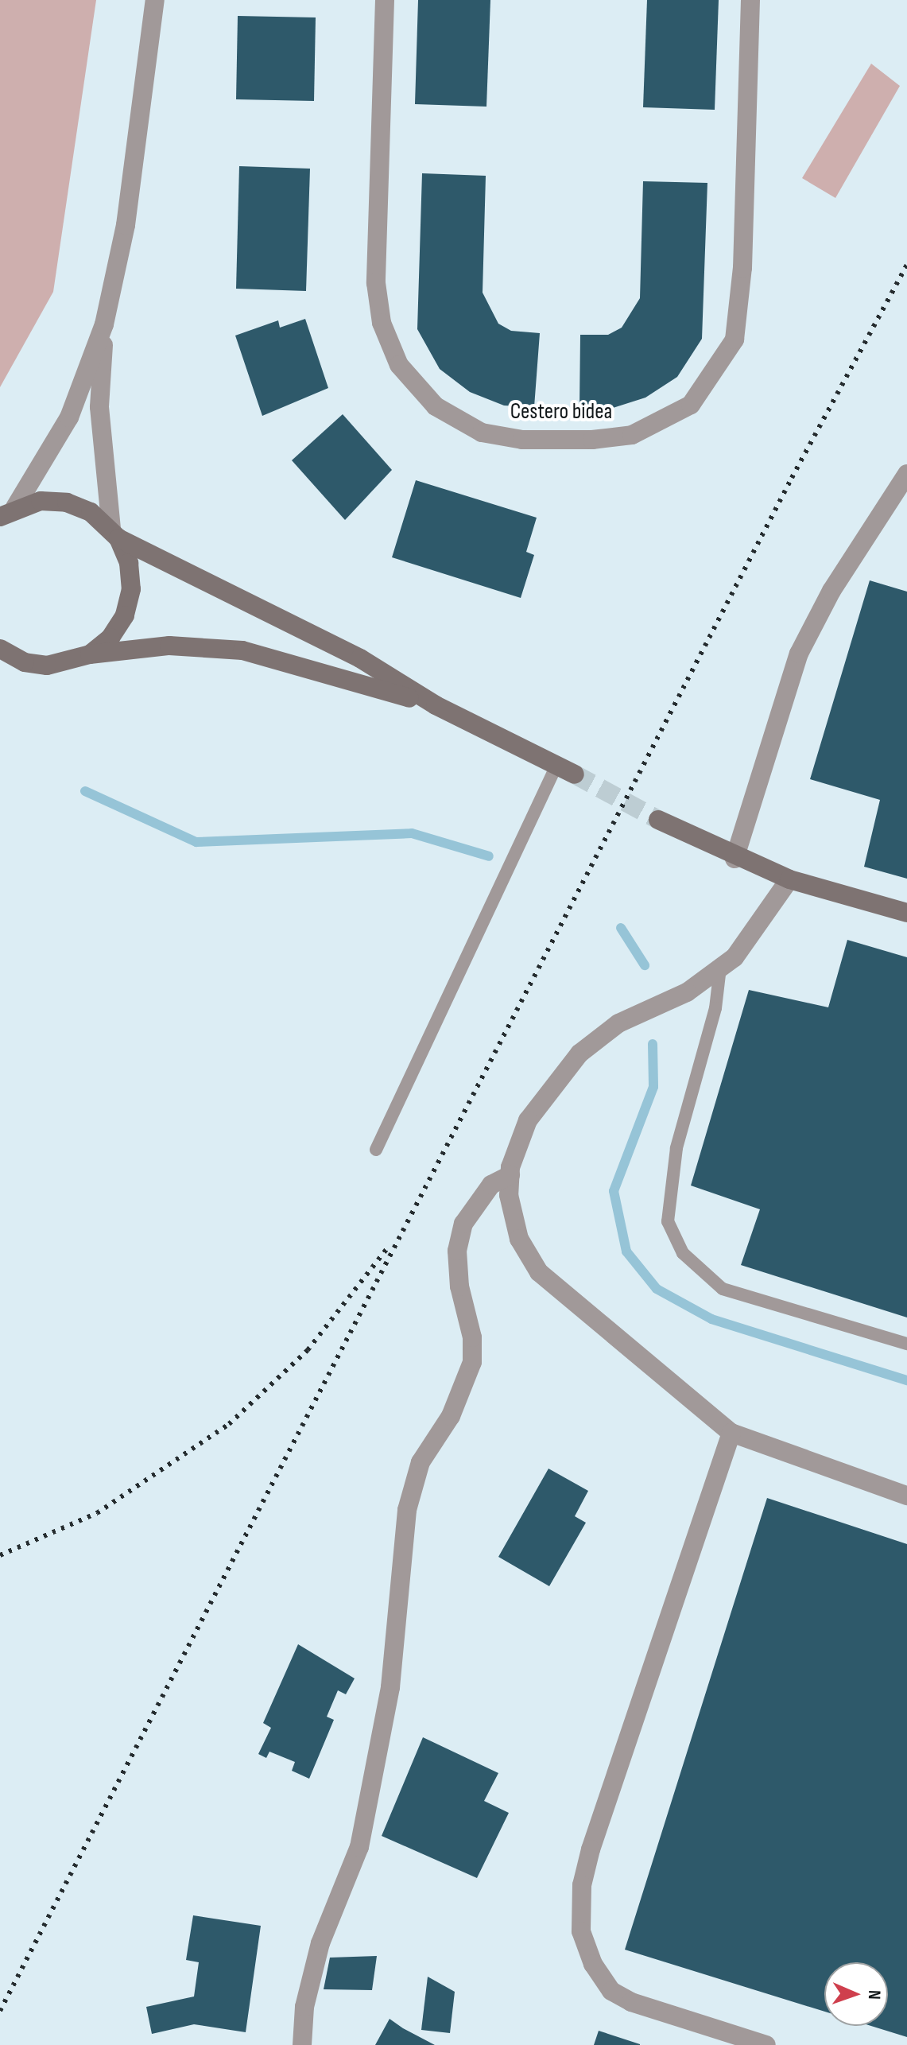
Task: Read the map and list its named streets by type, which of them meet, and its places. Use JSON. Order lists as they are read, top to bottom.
{
  "streets": {
    "street": ["Cestero bidea"]
  },
  "north": "right"
}
